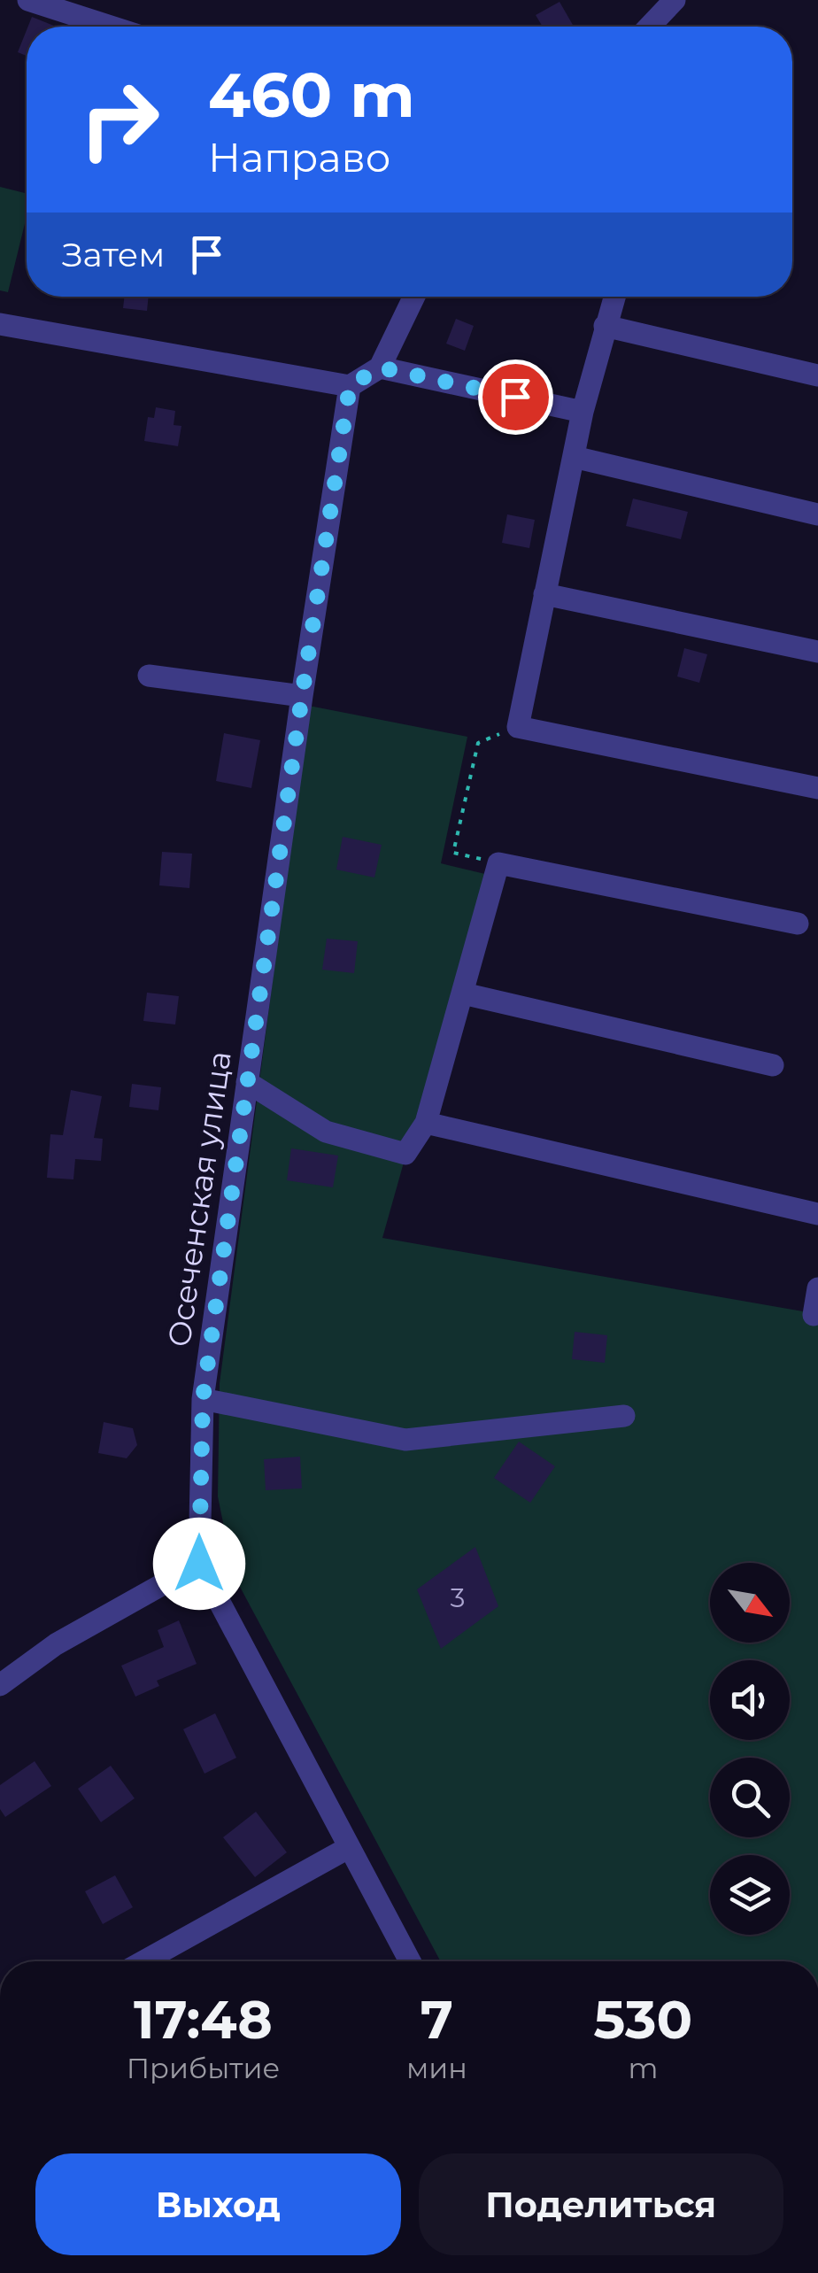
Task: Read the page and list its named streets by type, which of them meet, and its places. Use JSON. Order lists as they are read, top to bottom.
{
  "streets": {
    "street": ["Осеченская улица"]
  },
  "house_numbers": ["3"],
  "north": "bottom right",
  "page": {
    "turn": ["460 m", "Направо"],
    "then": "Затем",
    "eta": [
      "17:48",
      "Прибытие",
      "7",
      "мин",
      "530",
      "m"
    ],
    "buttons": ["Выход", "Поделиться"]
  }
}
